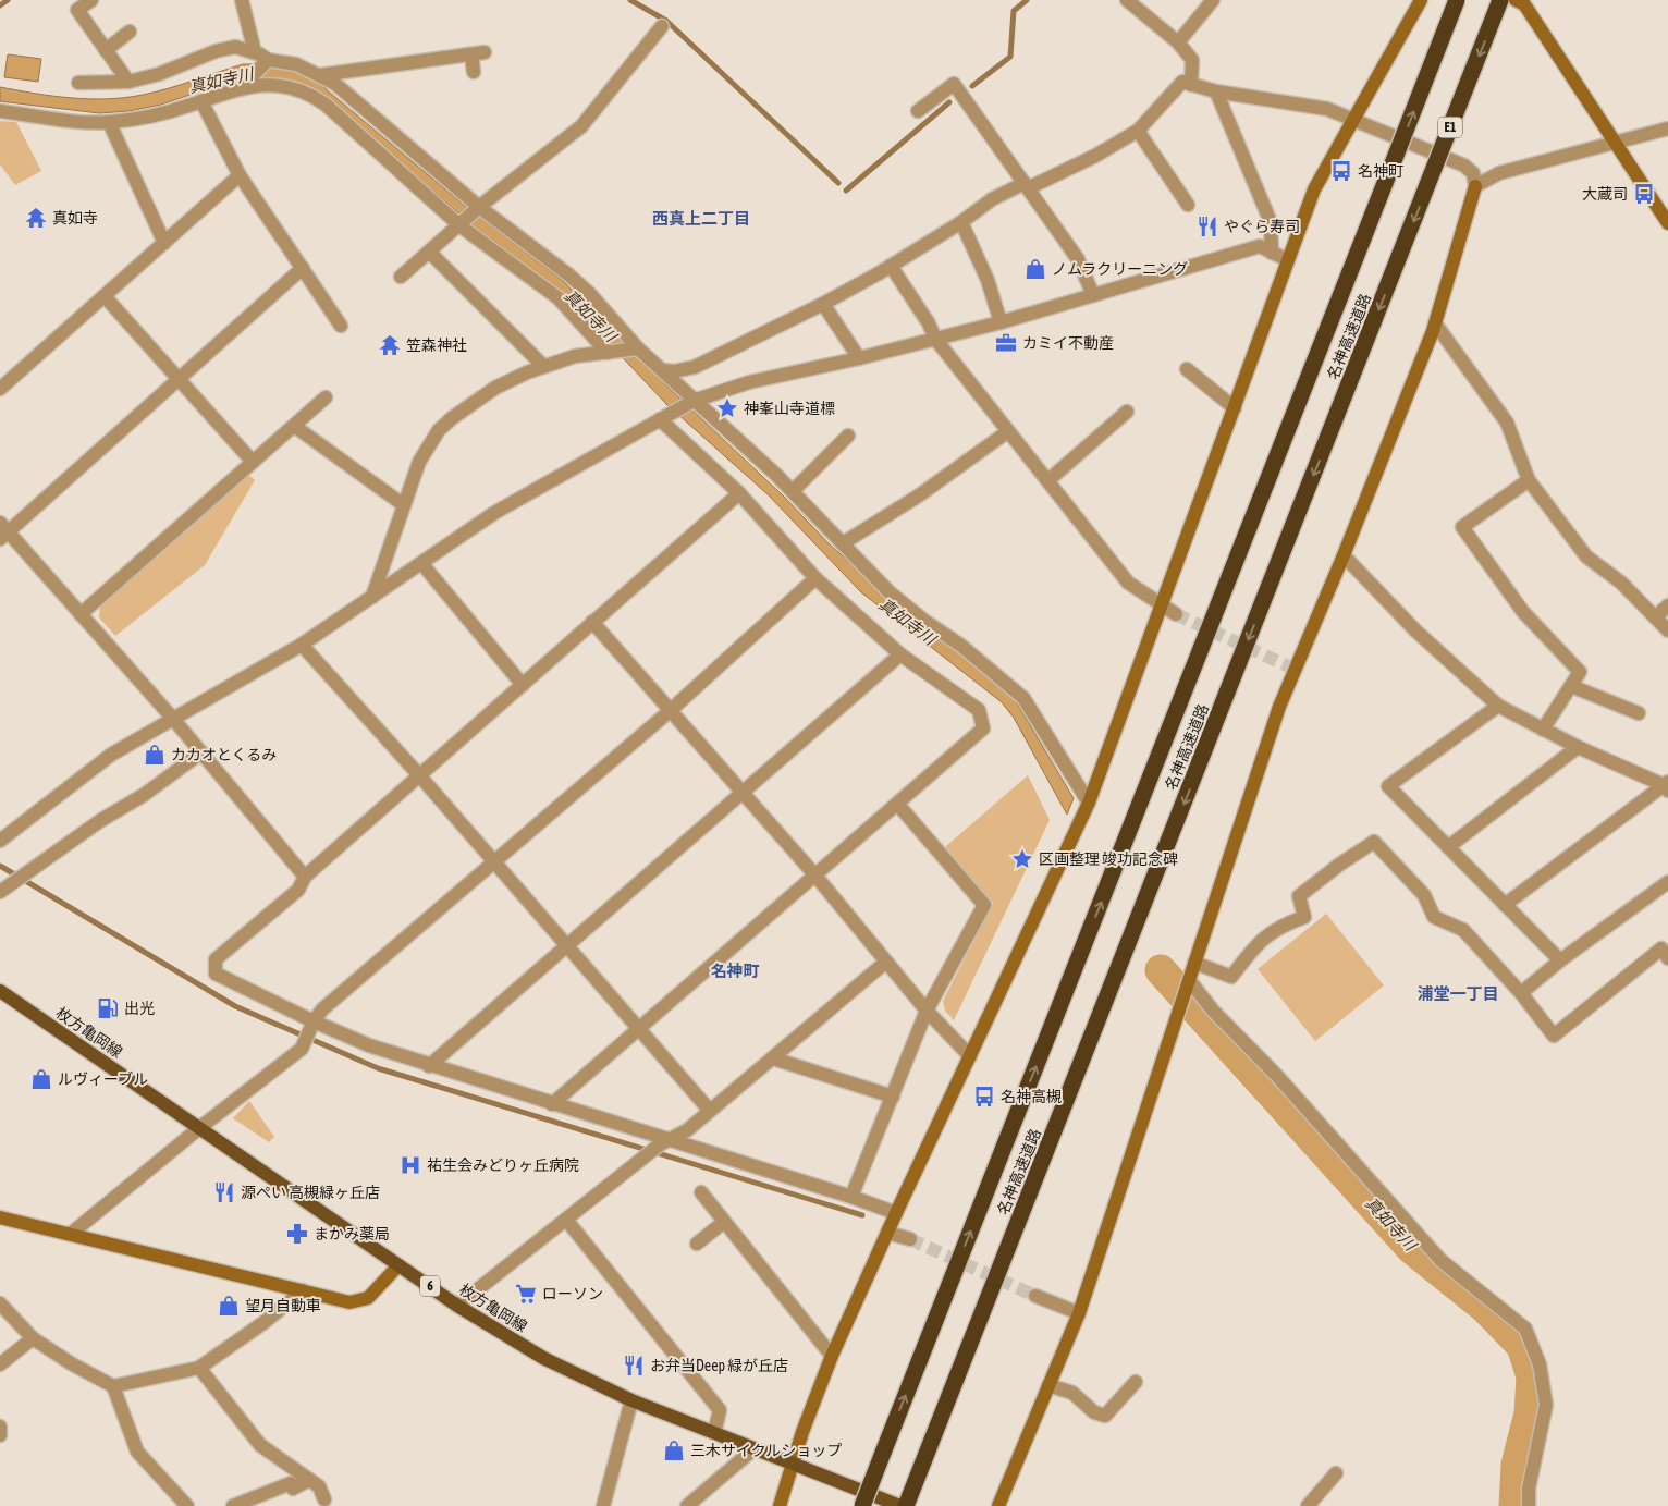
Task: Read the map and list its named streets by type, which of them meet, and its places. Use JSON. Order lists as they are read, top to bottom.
{
  "streets": {
    "highway": ["E1", "名神高速道路"],
    "main road": ["枚方亀岡線", "6"]
  },
  "districts": ["西真上二丁目", "名神町", "浦堂一丁目"],
  "water": ["真如寺川"],
  "places": {
    "bus stop": ["名神町", "大蔵司", "名神高槻"],
    "temple": ["真如寺", "笠森神社"],
    "restaurant": ["やぐら寿司", "源ぺい 高槻緑ヶ丘店", "お弁当Deep 緑が丘店"],
    "shop": [
      "ノムラクリーニング",
      "カカオとくるみ",
      "ルヴィーブル",
      "望月自動車",
      "三木サイクルショップ"
    ],
    "office": ["カミイ不動産"],
    "place": ["神峯山寺道標", "区画整理 竣功記念碑"],
    "fuel station": ["出光"],
    "hospital": ["祐生会みどりヶ丘病院"],
    "pharmacy": ["まかみ薬局"],
    "supermarket": ["ローソン"]
  }
}
